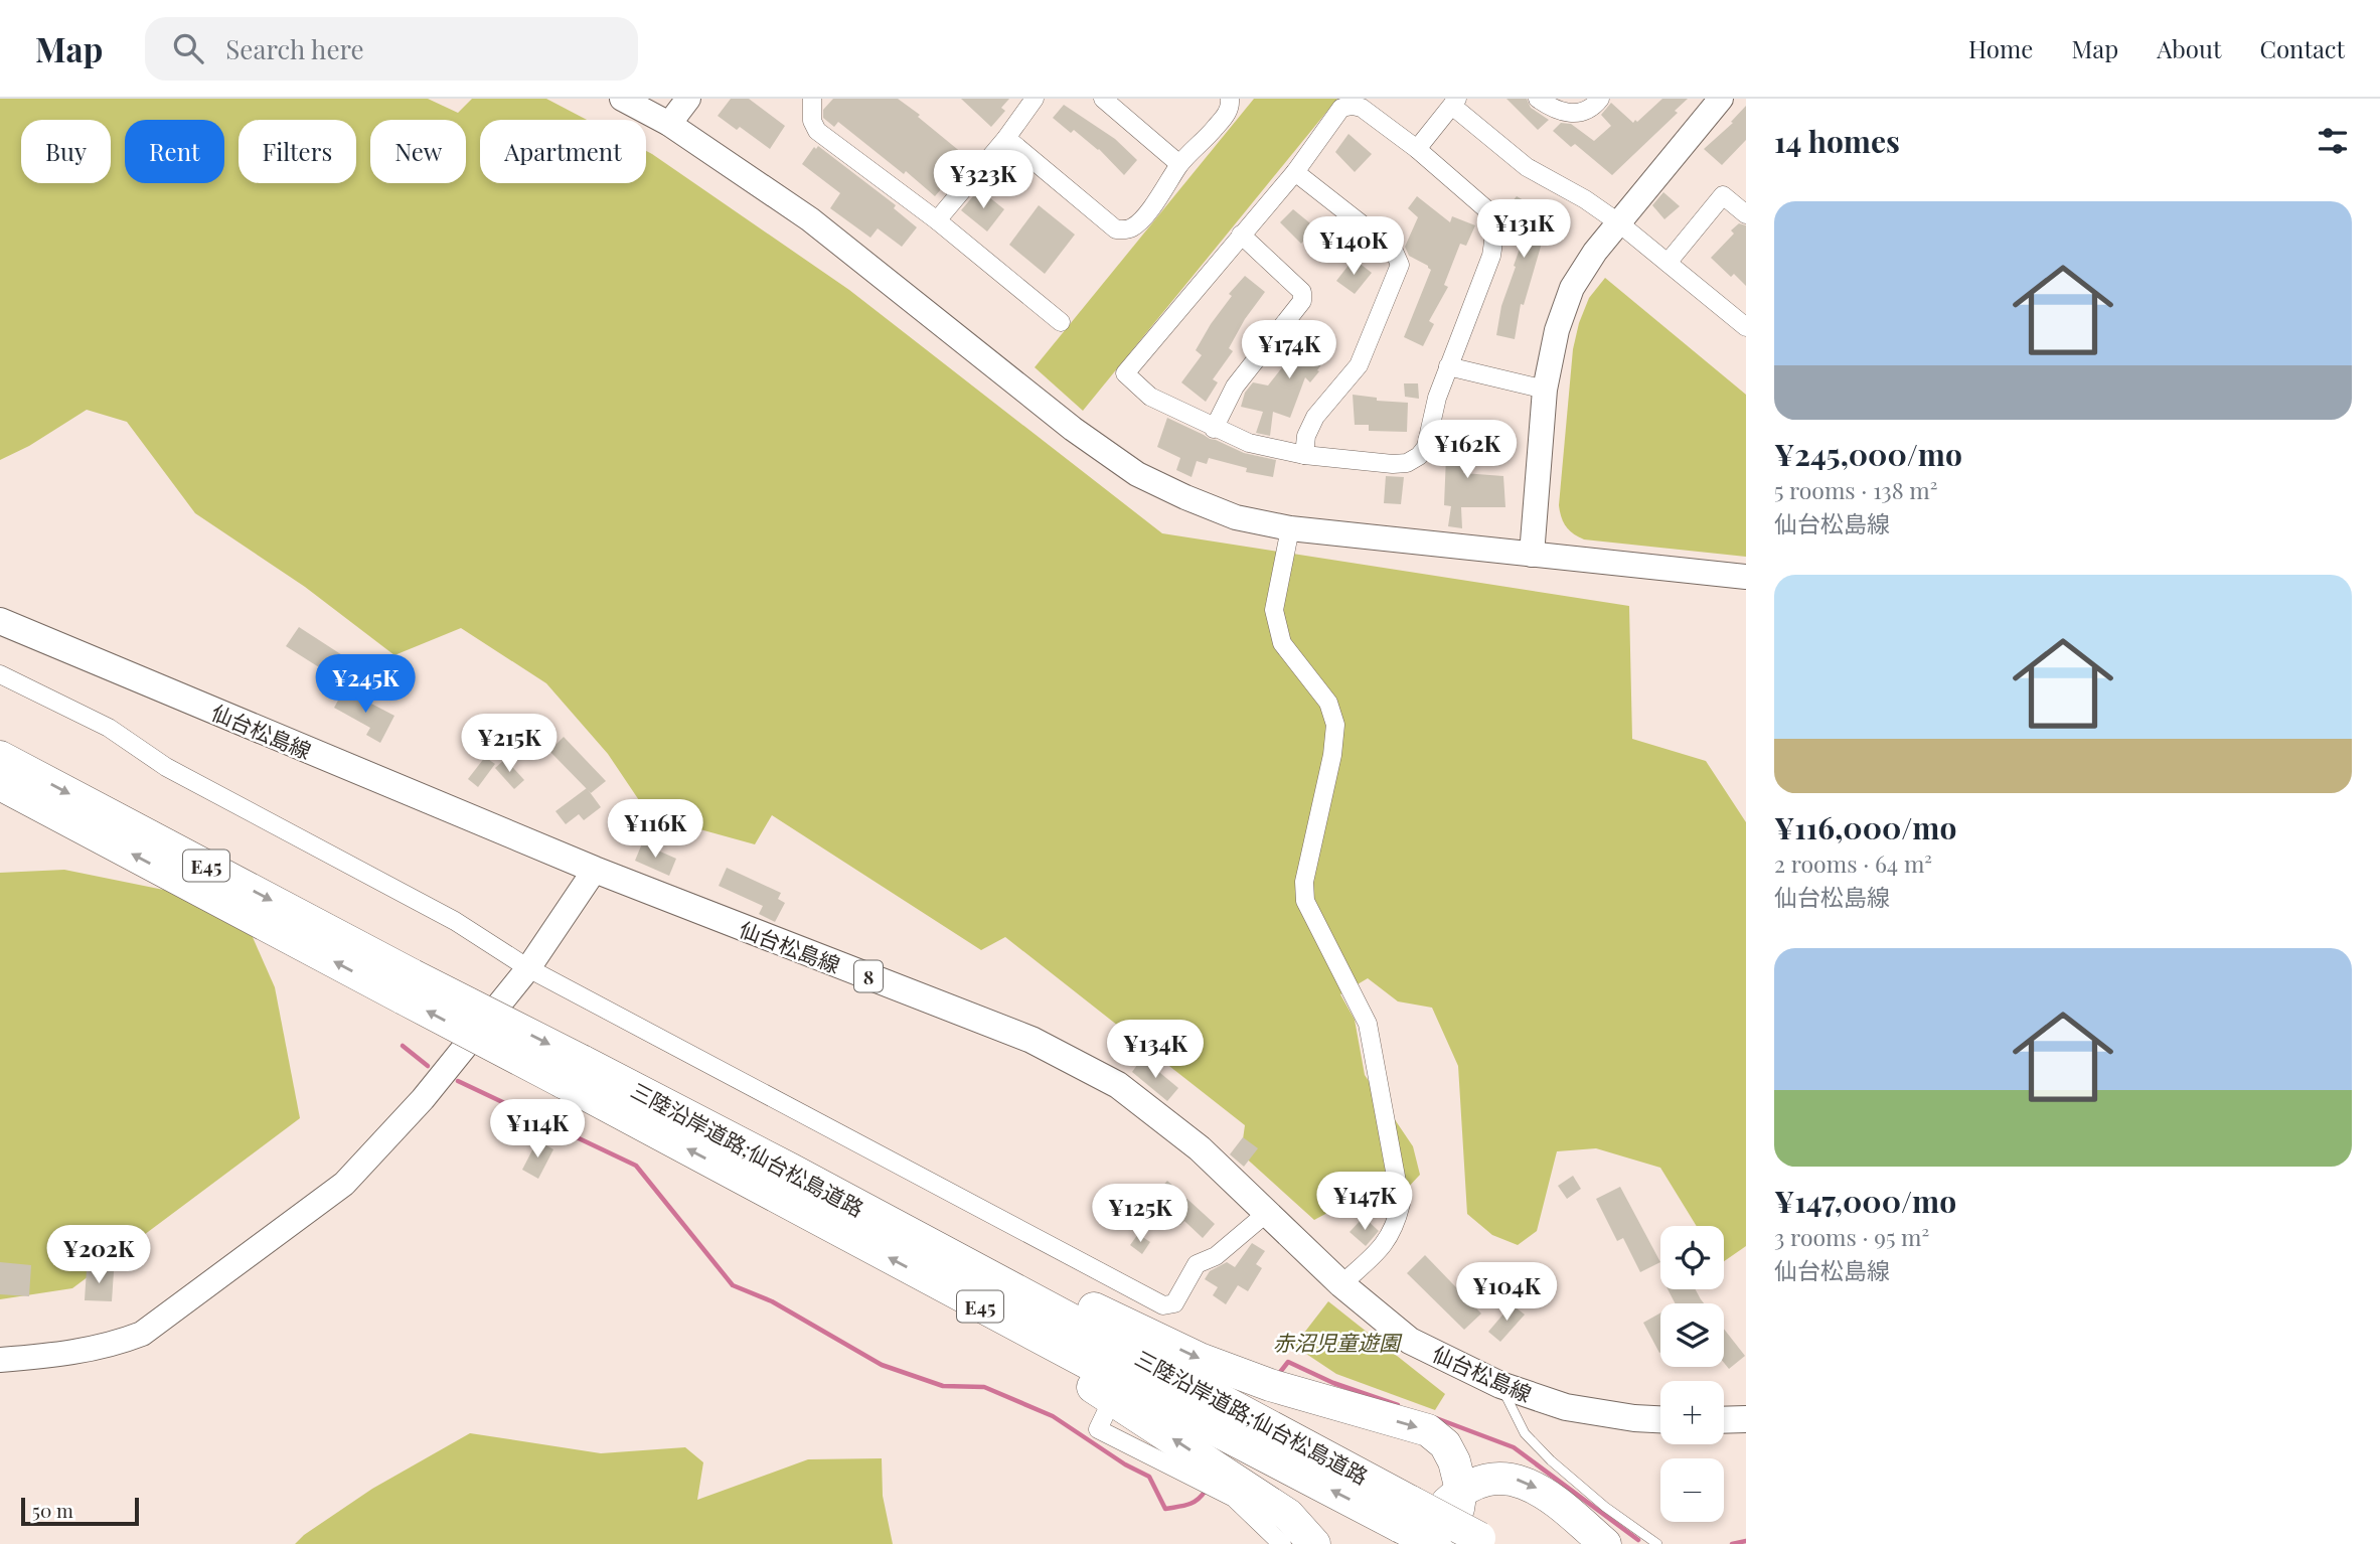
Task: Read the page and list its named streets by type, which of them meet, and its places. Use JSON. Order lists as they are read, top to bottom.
{
  "streets": {
    "highway": ["E45", "三陸沿岸道路;仙台松島道路"],
    "main road": ["仙台松島線", "8"]
  },
  "parks": ["赤沼児童遊園"],
  "scale_bar": "50 m",
  "page": {
    "header": "Map",
    "search": "Search here",
    "nav": [
      "Home",
      "Map",
      "About",
      "Contact"
    ],
    "heading": "14 homes",
    "chip": [
      "Buy",
      "Rent",
      "Filters",
      "New",
      "Apartment"
    ],
    "price": [
      "¥323K",
      "¥131K",
      "¥140K",
      "¥174K",
      "¥162K",
      "¥245K",
      "¥215K",
      "¥116K",
      "¥134K",
      "¥114K",
      "¥147K",
      "¥125K",
      "¥202K",
      "¥104K"
    ],
    "list": [
      {
        "name": "¥245,000/mo",
        "note": "5 rooms · 138 m² · 仙台松島線"
      },
      {
        "name": "¥116,000/mo",
        "note": "2 rooms · 64 m² · 仙台松島線"
      },
      {
        "name": "¥147,000/mo",
        "note": "3 rooms · 95 m² · 仙台松島線"
      }
    ],
    "map_buttons": ["+", "−"],
    "scale": "50 m"
  }
}
